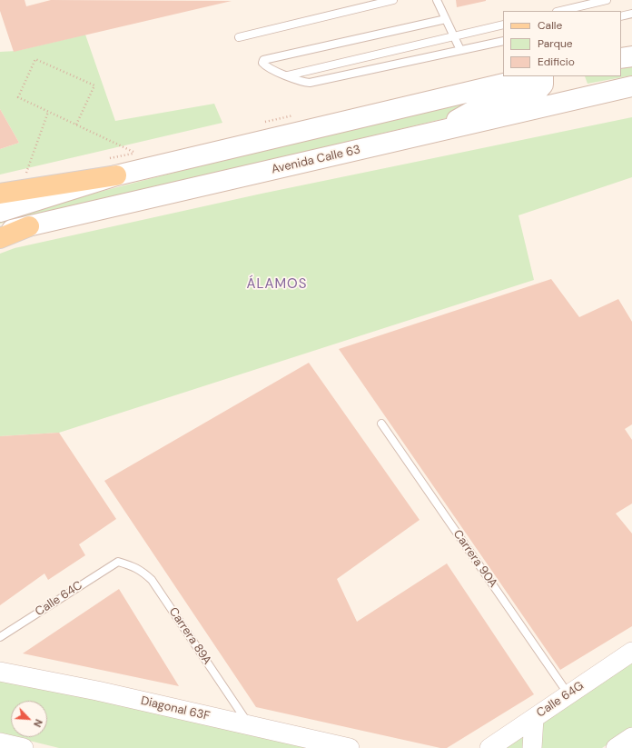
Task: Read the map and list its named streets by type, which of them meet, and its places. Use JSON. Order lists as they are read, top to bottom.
{
  "streets": {
    "main road": ["Avenida Calle 63"],
    "street": ["Calle 64G", "Diagonal 63F"],
    "lane": ["Carrera 90A", "Calle 64C", "Carrera 89A"]
  },
  "crossings": [
    ["Carrera 90A", "Calle 64G"],
    ["Calle 64C", "Carrera 89A"],
    ["Carrera 89A", "Diagonal 63F"]
  ],
  "districts": ["ÁLAMOS"],
  "legend": ["Calle", "Parque", "Edificio"],
  "north": "bottom right"
}
